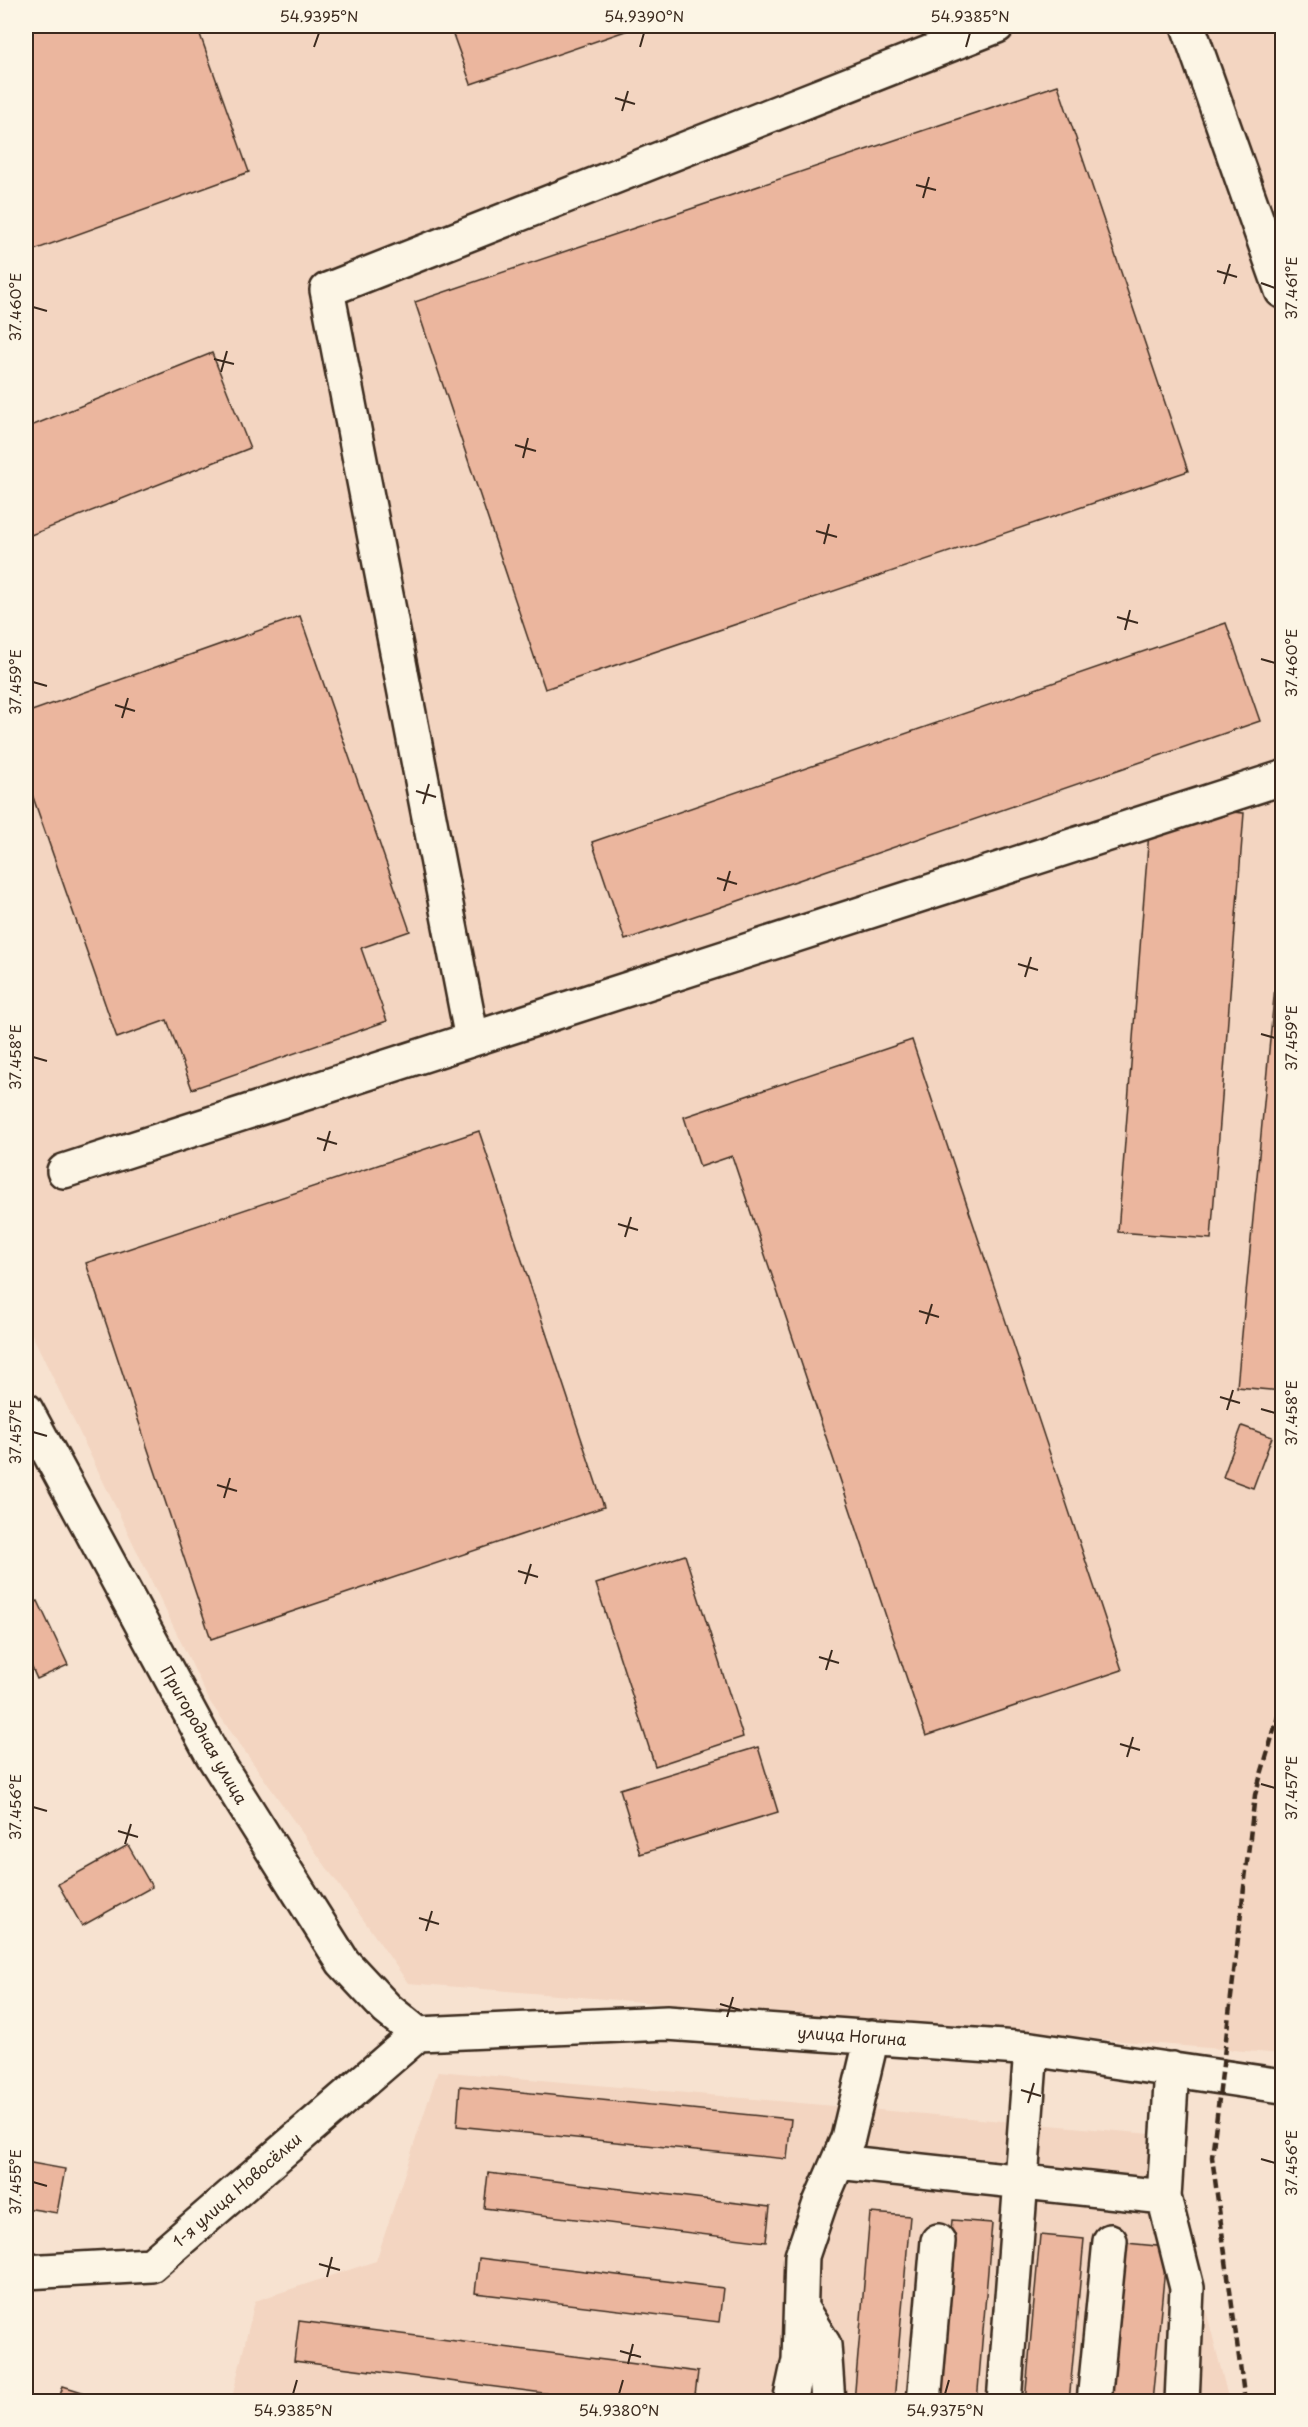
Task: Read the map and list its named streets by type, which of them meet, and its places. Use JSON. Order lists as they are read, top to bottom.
{
  "streets": {
    "street": ["Пригородная улица", "улица Ногина", "1-я улица Новосёлки"]
  },
  "crossings": [
    ["Пригородная улица", "улица Ногина"],
    ["Пригородная улица", "1-я улица Новосёлки"],
    ["улица Ногина", "1-я улица Новосёлки"]
  ],
  "coordinates": [
    "54.9395°N",
    "54.9390°N",
    "54.9385°N",
    "37.461°E",
    "37.460°E",
    "37.459°E",
    "37.458°E",
    "37.457°E",
    "37.456°E",
    "37.455°E",
    "54.9380°N",
    "54.9375°N"
  ]
}
